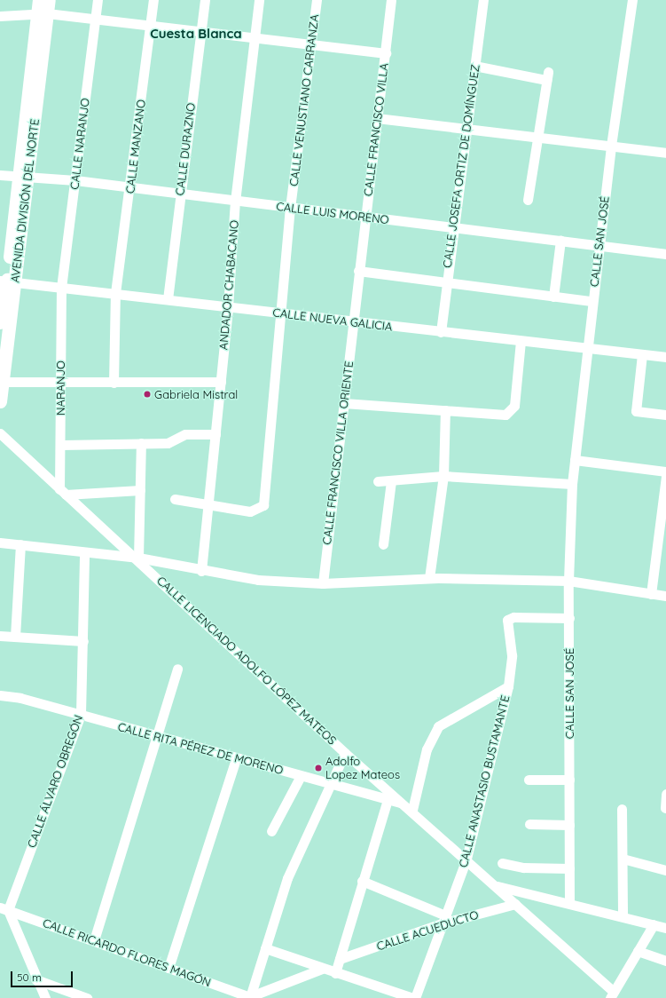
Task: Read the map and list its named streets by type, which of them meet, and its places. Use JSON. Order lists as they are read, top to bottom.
{
  "streets": {
    "street": [
      "CALLE VENUSTIANO CARRANZA",
      "CALLE FRANCISCO VILLA",
      "CALLE NARANJO",
      "CALLE MANZANO",
      "CALLE DURAZNO",
      "CALLE JOSEFA ORTIZ DE DOMÍNGUEZ",
      "AVENIDA DIVISIÓN DEL NORTE",
      "CALLE LUIS MORENO",
      "CALLE SAN JOSÉ",
      "ANDADOR CHABACANO",
      "CALLE NUEVA GALICIA",
      "NARANJO",
      "CALLE FRANCISCO VILLA ORIENTE",
      "CALLE LICENCIADO ADOLFO LÓPEZ MATEOS",
      "CALLE RITA PÉREZ DE MORENO",
      "CALLE ÁLVARO OBREGÓN",
      "CALLE ANASTASIO BUSTAMANTE",
      "CALLE ACUEDUCTO",
      "CALLE RICARDO FLORES MAGÓN"
    ]
  },
  "crossings": [
    ["CALLE VENUSTIANO CARRANZA", "CALLE LUIS MORENO"],
    ["CALLE VENUSTIANO CARRANZA", "ANDADOR CHABACANO"],
    ["CALLE VENUSTIANO CARRANZA", "CALLE NUEVA GALICIA"],
    ["CALLE FRANCISCO VILLA", "CALLE LUIS MORENO"],
    ["CALLE FRANCISCO VILLA", "CALLE NUEVA GALICIA"],
    ["CALLE FRANCISCO VILLA", "CALLE FRANCISCO VILLA ORIENTE"],
    ["CALLE NARANJO", "CALLE LUIS MORENO"],
    ["CALLE NARANJO", "CALLE NUEVA GALICIA"],
    ["CALLE NARANJO", "NARANJO"],
    ["CALLE MANZANO", "CALLE LUIS MORENO"],
    ["CALLE MANZANO", "CALLE NUEVA GALICIA"],
    ["CALLE DURAZNO", "CALLE LUIS MORENO"],
    ["CALLE DURAZNO", "CALLE NUEVA GALICIA"],
    ["CALLE JOSEFA ORTIZ DE DOMÍNGUEZ", "CALLE LUIS MORENO"],
    ["CALLE JOSEFA ORTIZ DE DOMÍNGUEZ", "CALLE NUEVA GALICIA"],
    ["AVENIDA DIVISIÓN DEL NORTE", "CALLE LUIS MORENO"],
    ["AVENIDA DIVISIÓN DEL NORTE", "CALLE NUEVA GALICIA"],
    ["CALLE LUIS MORENO", "CALLE SAN JOSÉ"],
    ["CALLE LUIS MORENO", "ANDADOR CHABACANO"],
    ["CALLE SAN JOSÉ", "CALLE NUEVA GALICIA"],
    ["CALLE SAN JOSÉ", "CALLE ANASTASIO BUSTAMANTE"],
    ["ANDADOR CHABACANO", "CALLE NUEVA GALICIA"],
    ["CALLE NUEVA GALICIA", "NARANJO"],
    ["CALLE NUEVA GALICIA", "CALLE FRANCISCO VILLA ORIENTE"],
    ["NARANJO", "CALLE LICENCIADO ADOLFO LÓPEZ MATEOS"],
    ["CALLE LICENCIADO ADOLFO LÓPEZ MATEOS", "CALLE RITA PÉREZ DE MORENO"],
    ["CALLE LICENCIADO ADOLFO LÓPEZ MATEOS", "CALLE ANASTASIO BUSTAMANTE"],
    ["CALLE LICENCIADO ADOLFO LÓPEZ MATEOS", "CALLE ACUEDUCTO"],
    ["CALLE RITA PÉREZ DE MORENO", "CALLE ÁLVARO OBREGÓN"],
    ["CALLE ÁLVARO OBREGÓN", "CALLE RICARDO FLORES MAGÓN"],
    ["CALLE ANASTASIO BUSTAMANTE", "CALLE ACUEDUCTO"]
  ],
  "districts": ["Cuesta Blanca"],
  "places": ["Gabriela Mistral", "Adolfo Lopez Mateos"],
  "scale_bar": "50 m"
}
